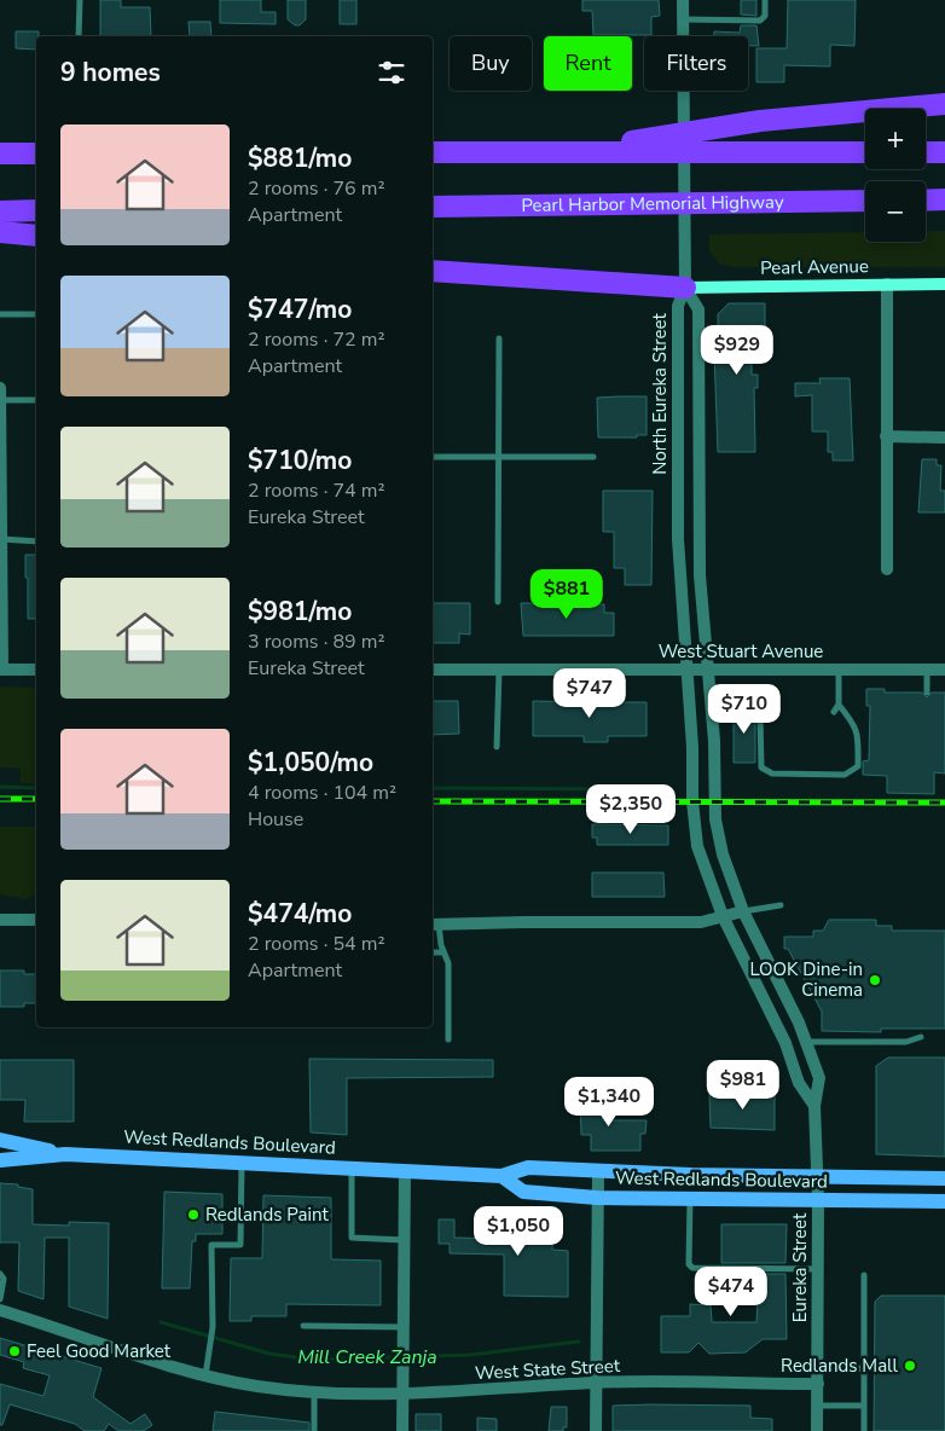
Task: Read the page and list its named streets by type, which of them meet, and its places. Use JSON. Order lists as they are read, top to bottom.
{
  "streets": {
    "highway": ["Pearl Harbor Memorial Highway"],
    "main road": ["Pearl Avenue", "West Redlands Boulevard"],
    "street": [
      "North Eureka Street",
      "West Stuart Avenue",
      "Eureka Street",
      "West State Street"
    ]
  },
  "crossings": [
    ["Pearl Avenue", "North Eureka Street"],
    ["North Eureka Street", "West Stuart Avenue"],
    ["North Eureka Street", "Eureka Street"],
    ["West Stuart Avenue", "Eureka Street"],
    ["West Redlands Boulevard", "Eureka Street"],
    ["Eureka Street", "West State Street"]
  ],
  "water": ["Mill Creek Zanja"],
  "places": [
    "LOOK Dine-in Cinema",
    "Redlands Paint",
    "Feel Good Market",
    "Redlands Mall"
  ],
  "page": {
    "chip": ["Buy", "Rent", "Filters"],
    "heading": "9 homes",
    "map_buttons": ["+", "−"],
    "list": [
      {
        "name": "$881/mo",
        "note": "2 rooms · 76 m² · Apartment"
      },
      {
        "name": "$747/mo",
        "note": "2 rooms · 72 m² · Apartment"
      },
      {
        "name": "$710/mo",
        "note": "2 rooms · 74 m² · Eureka Street"
      },
      {
        "name": "$981/mo",
        "note": "3 rooms · 89 m² · Eureka Street"
      },
      {
        "name": "$1,050/mo",
        "note": "4 rooms · 104 m² · House"
      },
      {
        "name": "$474/mo",
        "note": "2 rooms · 54 m² · Apartment"
      }
    ],
    "price": [
      "$929",
      "$881",
      "$747",
      "$710",
      "$2,350",
      "$981",
      "$1,340",
      "$1,050",
      "$474"
    ]
  }
}
